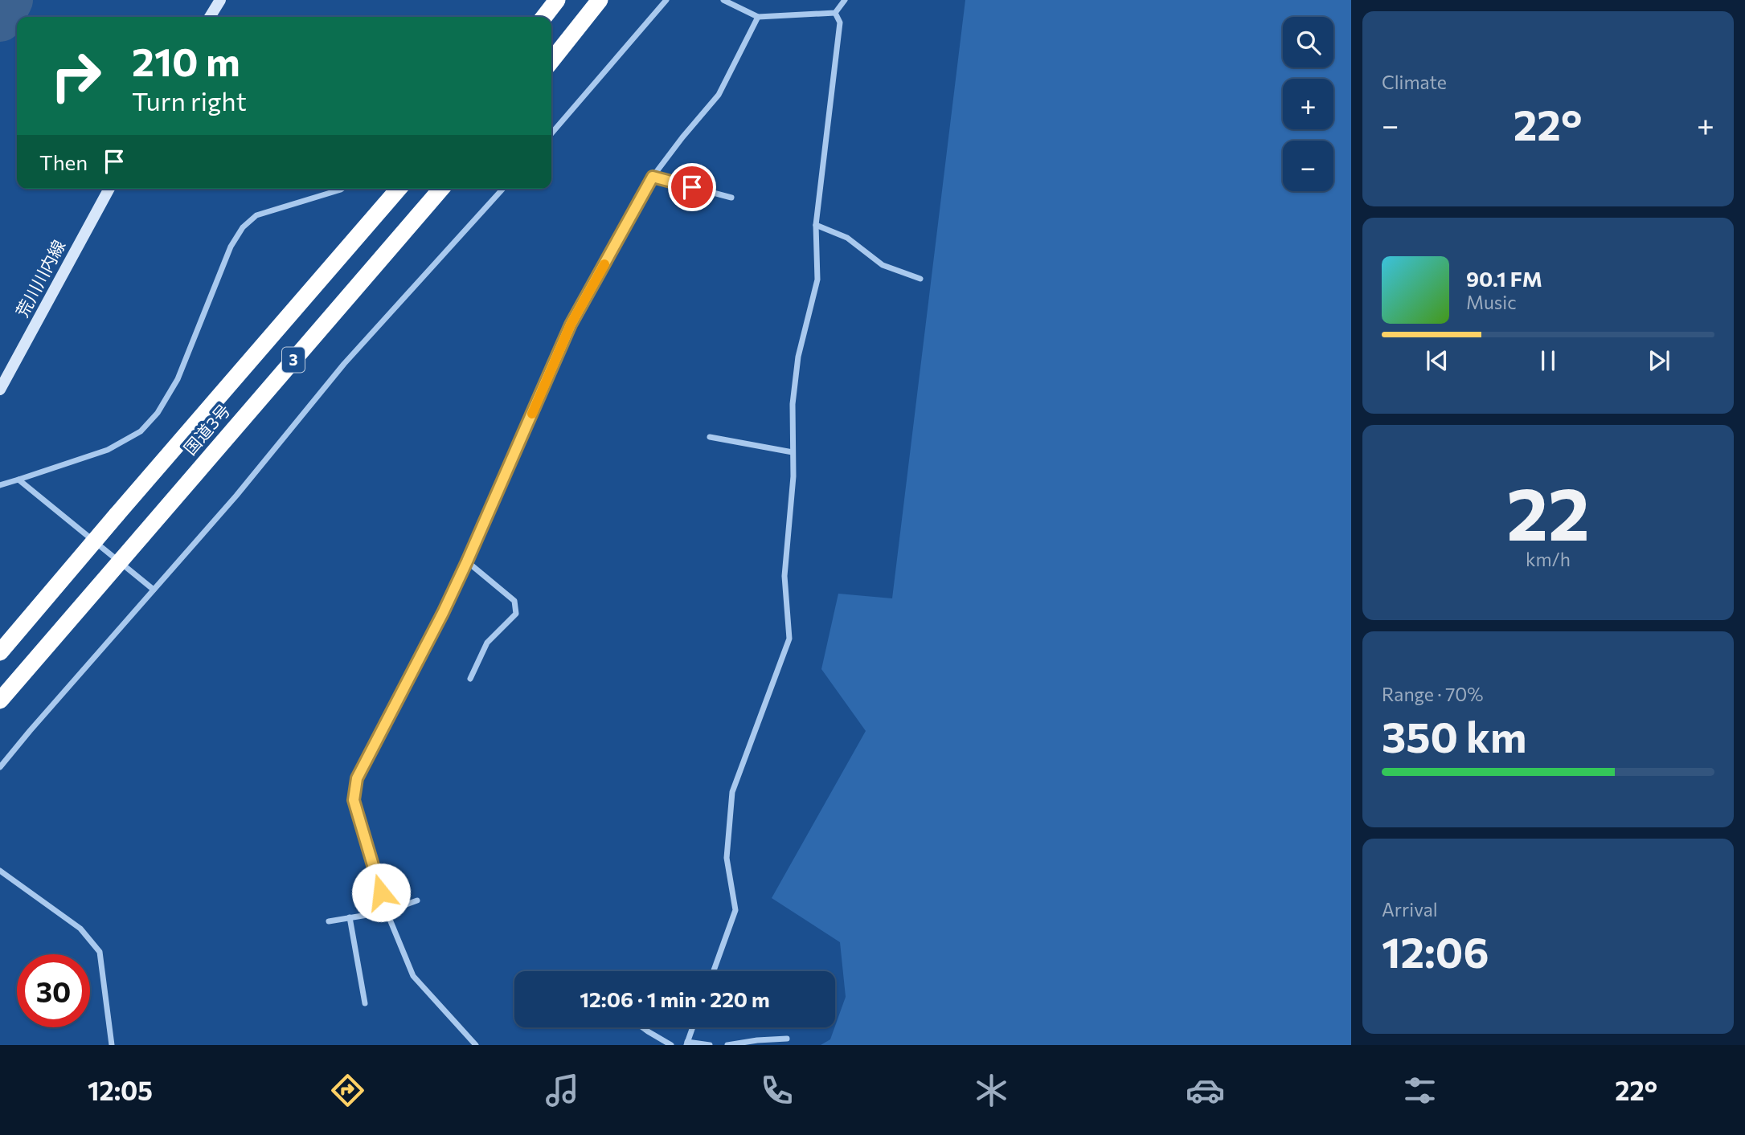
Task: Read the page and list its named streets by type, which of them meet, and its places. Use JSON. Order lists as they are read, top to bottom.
{
  "streets": {
    "highway": ["3", "国道3号"],
    "main road": ["荒川川内線"]
  },
  "page": {
    "tile": [
      "Climate",
      ["22", "km/h"],
      ["Range · 70%", "350 km"],
      ["Arrival", "12:06"]
    ],
    "map_buttons": ["+", "−"],
    "turn": ["210 m", "Turn right"],
    "heat": ["−", "22°", "+"],
    "then": "Then",
    "song": ["90.1 FM", "Music"],
    "limit": "30",
    "trip": "12:06 · 1 min · 220 m",
    "tabs": ["12:05", "22°"]
  }
}
